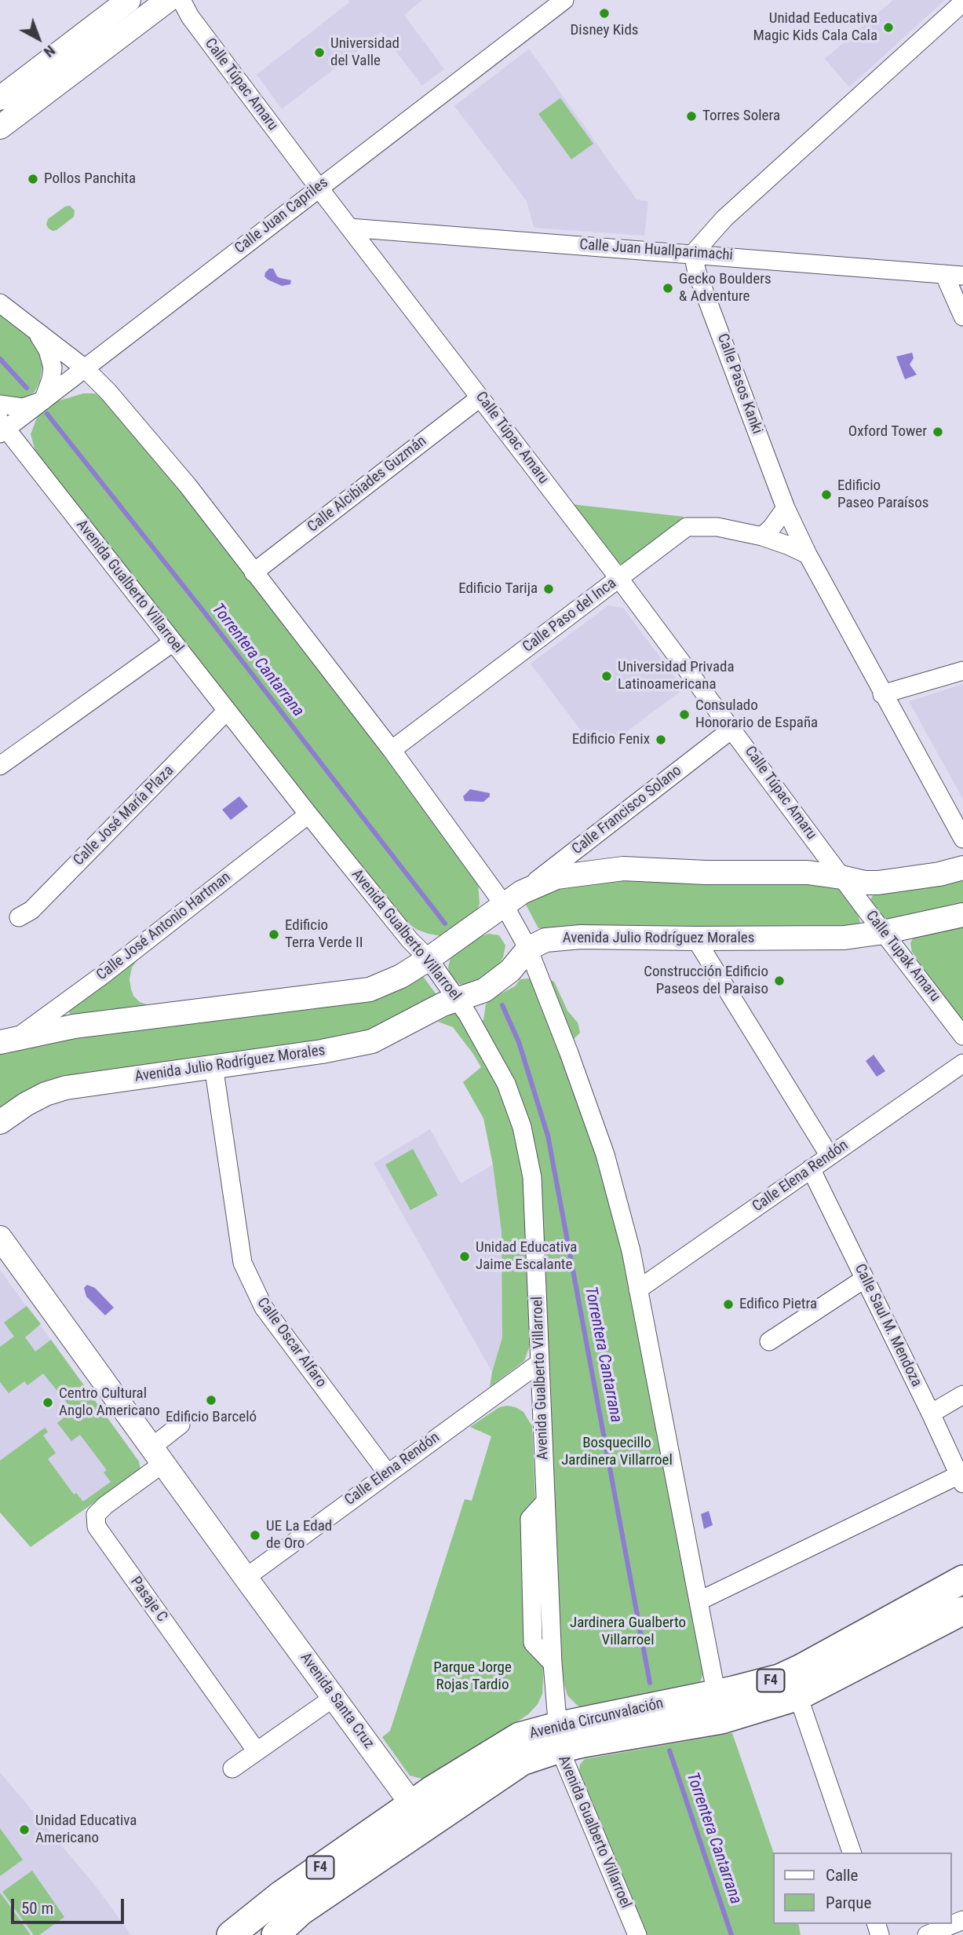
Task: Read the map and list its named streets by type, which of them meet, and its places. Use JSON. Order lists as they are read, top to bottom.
{
  "streets": {
    "highway": ["F4", "Avenida Circunvalación"],
    "main road": ["Avenida Julio Rodríguez Morales", "Avenida Santa Cruz"],
    "street": [
      "Calle Túpac Amaru",
      "Calle Juan Capriles",
      "Calle Juan Huallparimachi",
      "Calle Pasos Kanki",
      "Calle Alcibiades Guzmán",
      "Avenida Gualberto Villarroel",
      "Calle Paso del Inca",
      "Calle Francisco Solano",
      "Calle José María Plaza",
      "Calle José Antonio Hartman",
      "Calle Tupak Amaru",
      "Calle Elena Rendón",
      "Calle Saul M. Mendoza",
      "Calle Oscar Alfaro",
      "Pasaje C"
    ]
  },
  "crossings": [
    ["Calle Túpac Amaru", "Calle Juan Capriles"],
    ["Calle Túpac Amaru", "Calle Juan Huallparimachi"],
    ["Calle Túpac Amaru", "Calle Alcibiades Guzmán"],
    ["Calle Túpac Amaru", "Calle Paso del Inca"],
    ["Calle Túpac Amaru", "Calle Francisco Solano"],
    ["Calle Túpac Amaru", "Calle Tupak Amaru"],
    ["Calle Juan Capriles", "Avenida Gualberto Villarroel"],
    ["Calle Juan Huallparimachi", "Calle Pasos Kanki"],
    ["Calle Pasos Kanki", "Calle Paso del Inca"],
    ["Avenida Gualberto Villarroel", "Calle José María Plaza"],
    ["Avenida Gualberto Villarroel", "Calle José Antonio Hartman"],
    ["Avenida Gualberto Villarroel", "Avenida Julio Rodríguez Morales"],
    ["Avenida Gualberto Villarroel", "Calle Elena Rendón"],
    ["Avenida Gualberto Villarroel", "Avenida Circunvalación"],
    ["Avenida Julio Rodríguez Morales", "Calle Tupak Amaru"],
    ["Avenida Julio Rodríguez Morales", "Calle Oscar Alfaro"],
    ["Calle Elena Rendón", "Calle Saul M. Mendoza"],
    ["Calle Elena Rendón", "Calle Oscar Alfaro"],
    ["Calle Elena Rendón", "Avenida Santa Cruz"],
    ["Pasaje C", "Avenida Santa Cruz"],
    ["Avenida Santa Cruz", "Avenida Circunvalación"]
  ],
  "water": ["Torrentera Cantarrana"],
  "parks": ["Bosquecillo Jardinera Villarroel", "Jardinera Gualberto Villarroel", "Parque Jorge Rojas Tardio"],
  "places": [
    "Disney Kids",
    "Unidad Eeducativa Magic Kids Cala Cala",
    "Universidad del Valle",
    "Torres Solera",
    "Pollos Panchita",
    "Gecko Boulders & Adventure",
    "Oxford Tower",
    "Edificio Paseo Paraísos",
    "Edificio Tarija",
    "Universidad Privada Latinoamericana",
    "Consulado Honorario de España",
    "Edificio Fenix",
    "Edificio Terra Verde II",
    "Construcción Edificio Paseos del Paraiso",
    "Unidad Educativa Jaime Escalante",
    "Edifico Pietra",
    "Edificio Barceló",
    "Centro Cultural Anglo Americano",
    "UE La Edad de Oro",
    "Unidad Educativa Americano"
  ],
  "legend": ["Calle", "Parque"],
  "scale_bar": "50 m",
  "north": "bottom right"
}
